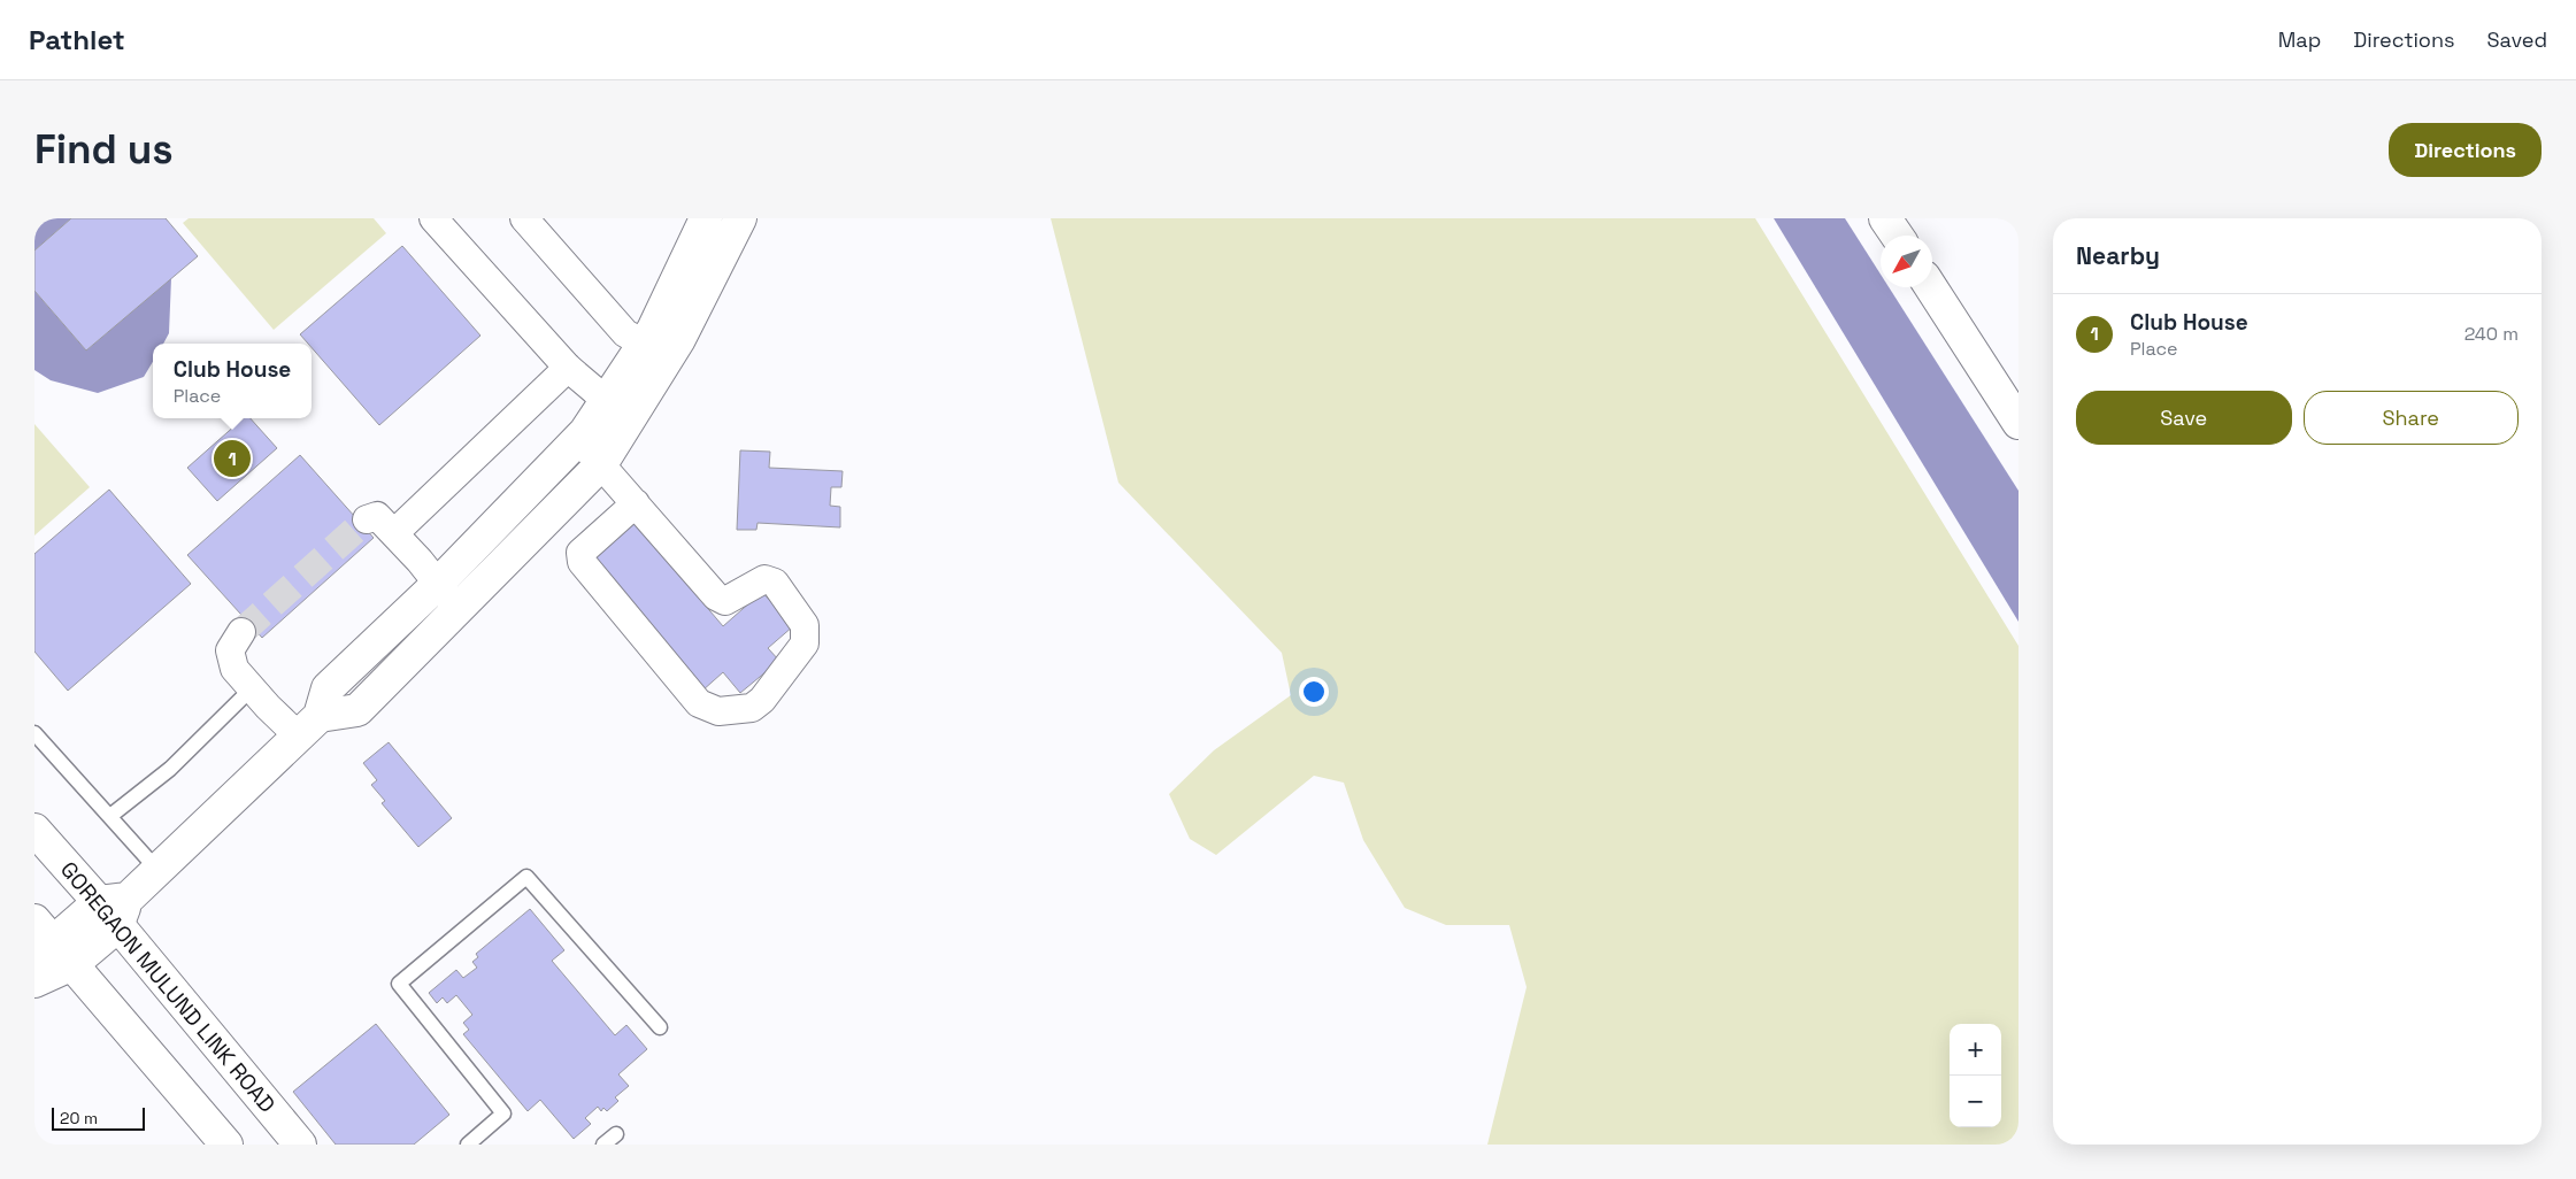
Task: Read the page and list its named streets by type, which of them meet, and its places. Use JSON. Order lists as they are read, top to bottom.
{
  "streets": {
    "street": ["GOREGAON MULUND LINK ROAD"]
  },
  "scale_bar": "20 m",
  "north": "bottom left",
  "page": {
    "header": "Pathlet",
    "nav": ["Map", "Directions", "Saved"],
    "buttons": [
      "Directions",
      ["Save", "Share"]
    ],
    "title": "Find us",
    "heading": "Nearby",
    "list": [
      {
        "mark": "1",
        "name": "Club House",
        "note": "Place",
        "value": "240 m"
      }
    ],
    "popup": ["Club House", "Place"],
    "pins": "1",
    "map_buttons": ["+", "−"],
    "scale": "20 m"
  }
}
